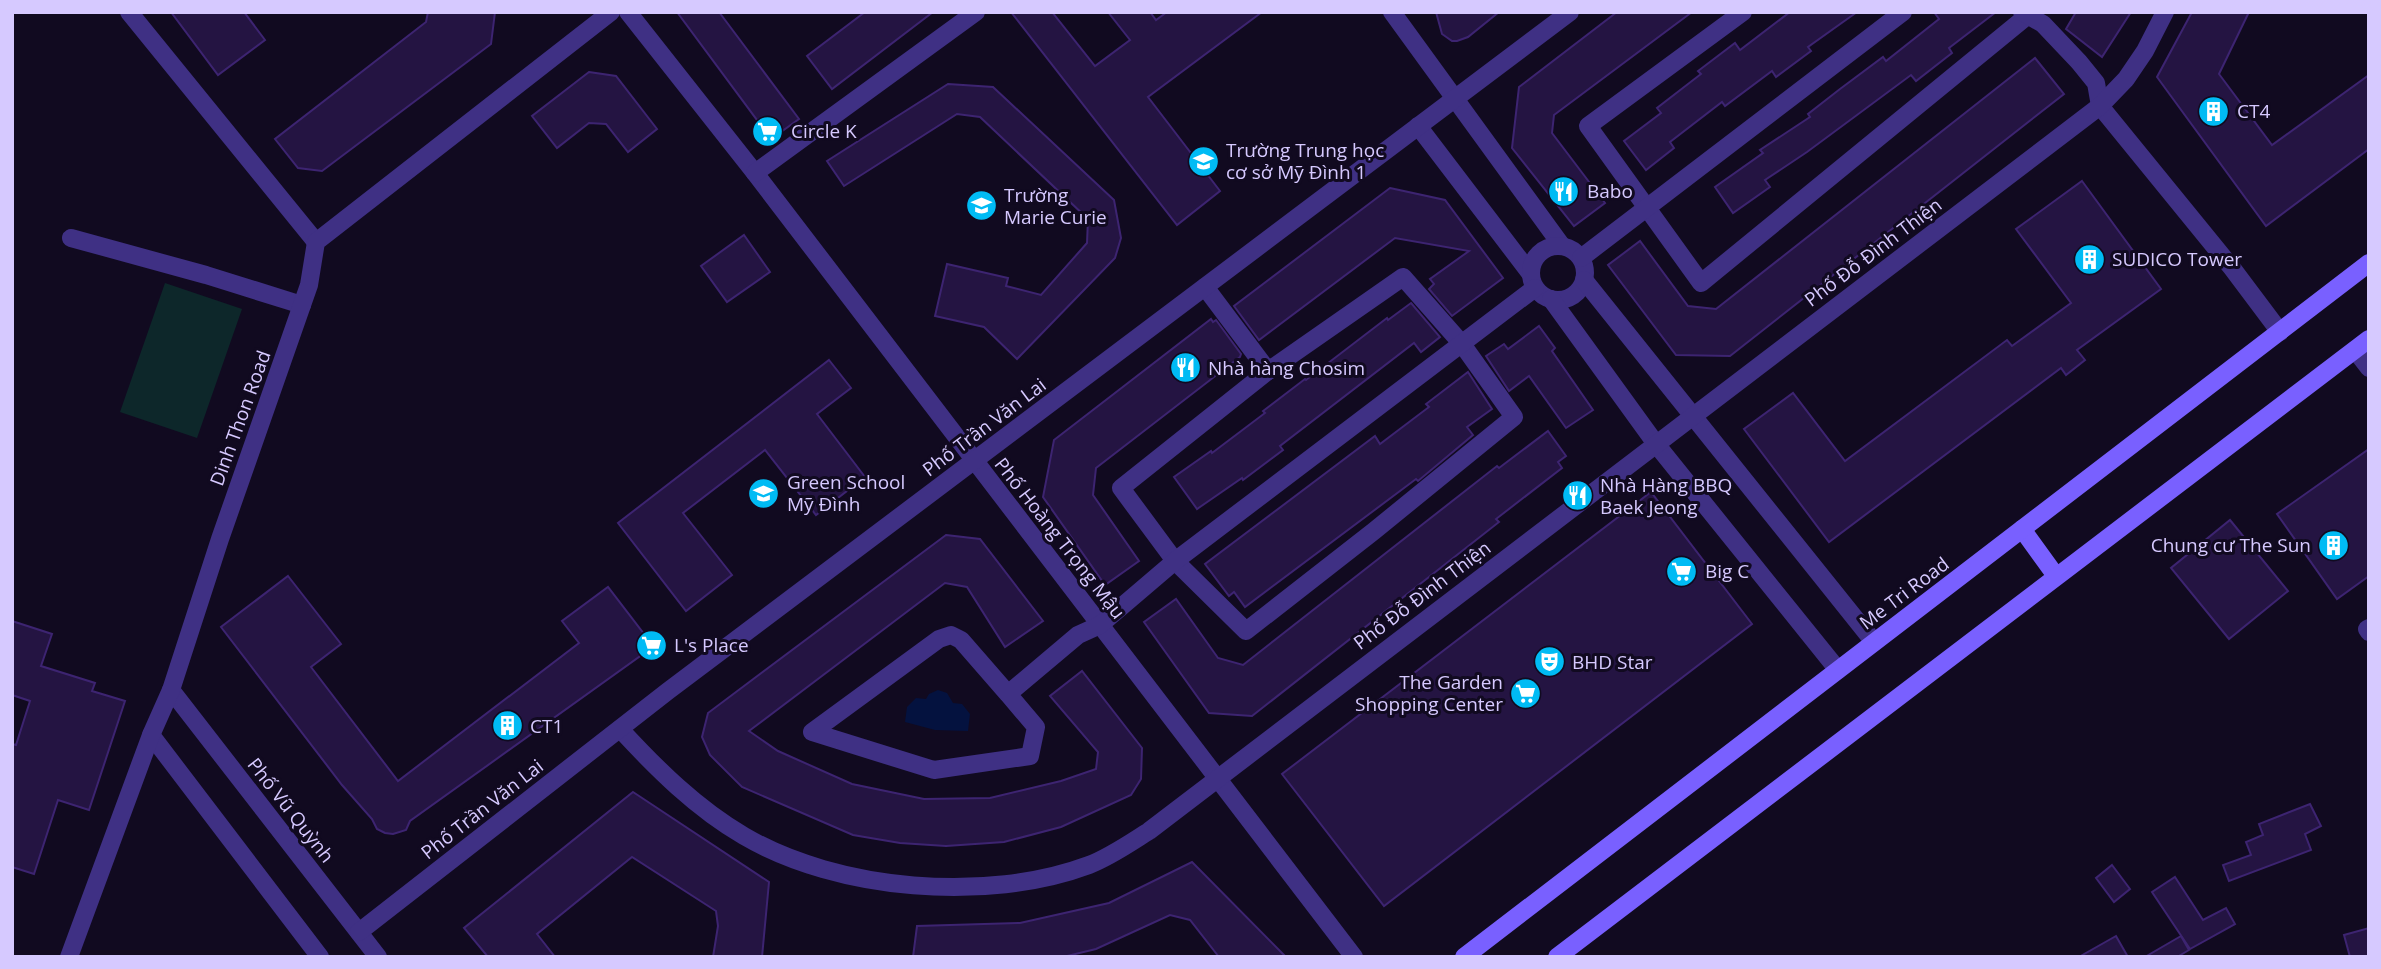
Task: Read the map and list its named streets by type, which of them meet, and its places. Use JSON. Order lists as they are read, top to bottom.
{
  "streets": {
    "main road": ["Me Tri Road"],
    "street": [
      "Phố Đỗ Đình Thiện",
      "Dinh Thon Road",
      "Phố Trần Văn Lai",
      "Phố Hoàng Trọng Mậu",
      "Phố Vũ Quỳnh"
    ]
  },
  "crossings": [
    ["Phố Đỗ Đình Thiện", "Phố Trần Văn Lai"],
    ["Phố Đỗ Đình Thiện", "Phố Hoàng Trọng Mậu"],
    ["Dinh Thon Road", "Phố Vũ Quỳnh"],
    ["Phố Trần Văn Lai", "Phố Hoàng Trọng Mậu"],
    ["Phố Trần Văn Lai", "Phố Vũ Quỳnh"]
  ],
  "places": {
    "building": [
      "CT4",
      "SUDICO Tower",
      "Chung cư The Sun",
      "CT1"
    ],
    "supermarket": [
      "Circle K",
      "Big C",
      "L's Place",
      "The Garden Shopping Center"
    ],
    "school or university": ["Trường Trung học cơ sở Mỹ Đình 1", "Trường Marie Curie", "Green School Mỹ Đình"],
    "restaurant": ["Babo", "Nhà hàng Chosim", "Nhà Hàng BBQ Baek Jeong"],
    "theatre": ["BHD Star"]
  }
}
